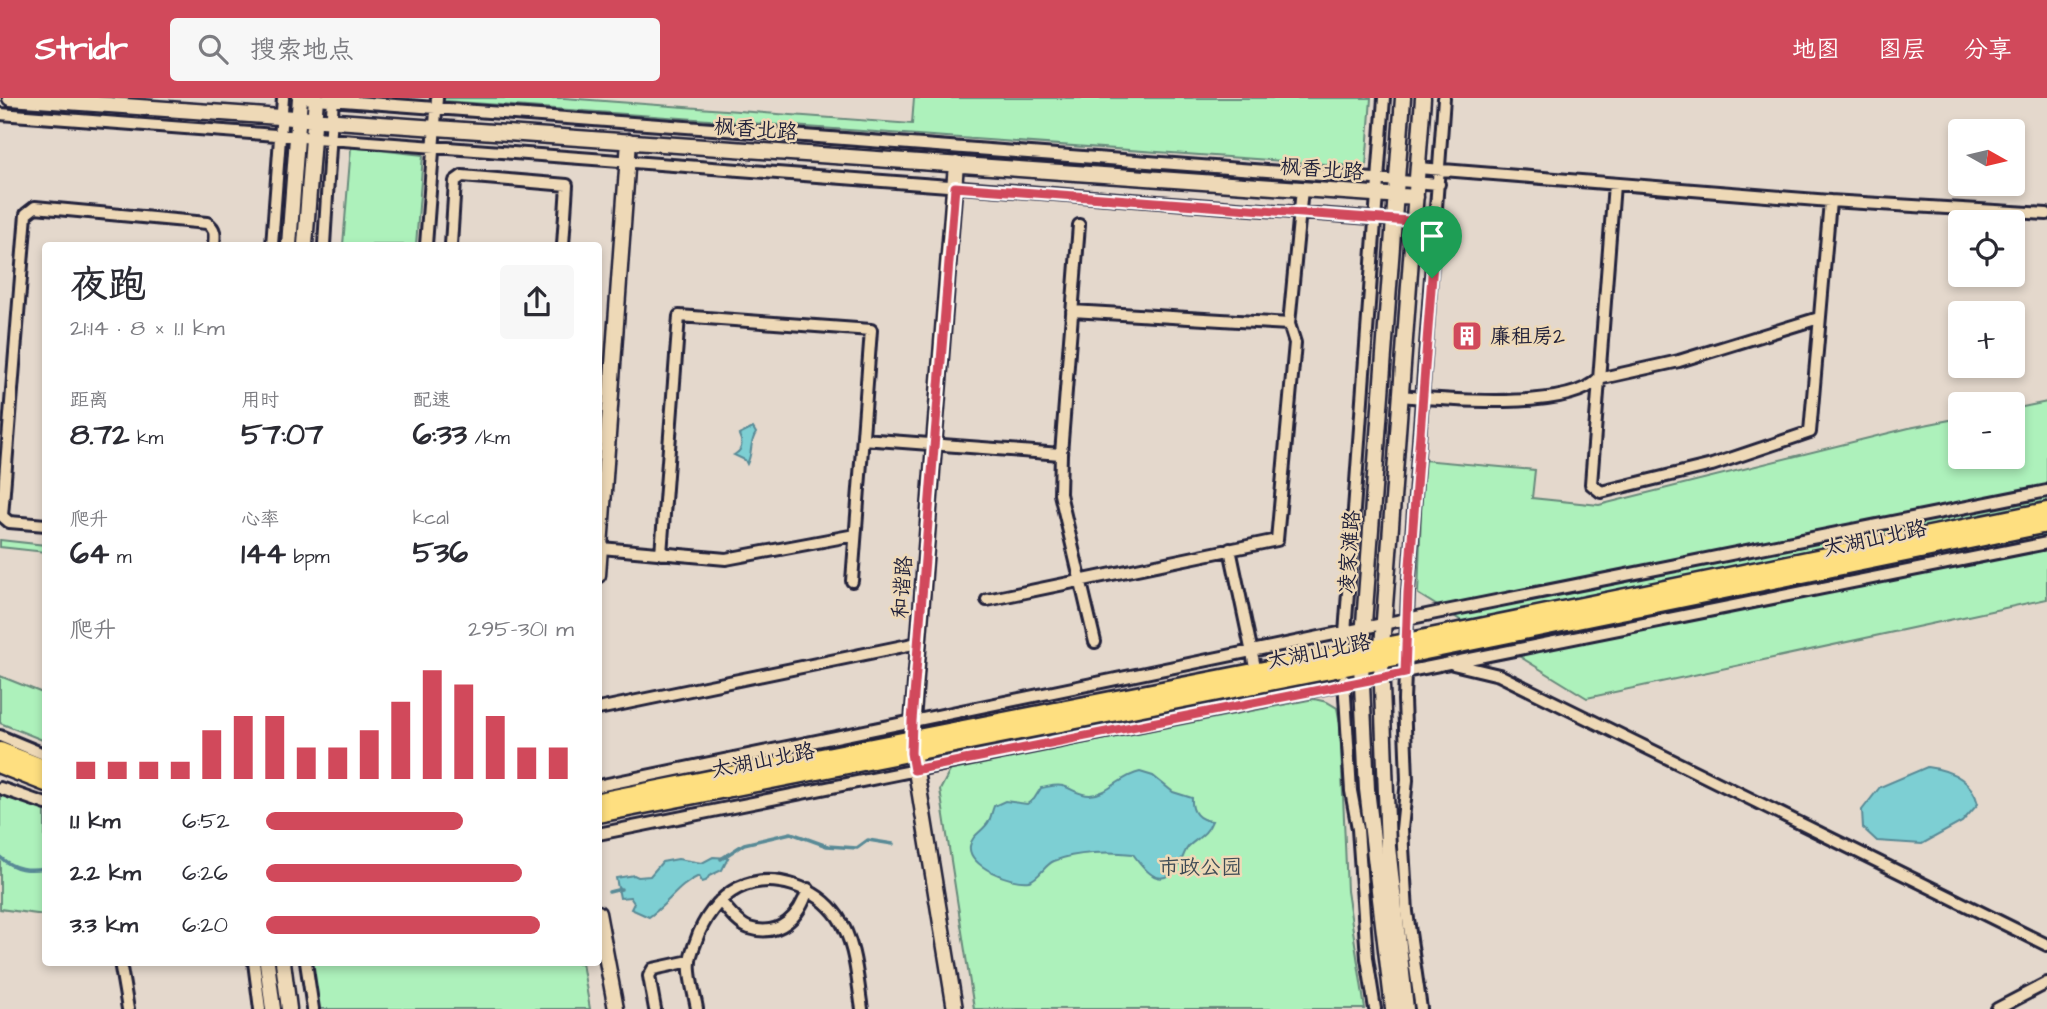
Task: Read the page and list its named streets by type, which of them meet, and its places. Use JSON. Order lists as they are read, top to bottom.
{
  "streets": {
    "main road": [
      "枫香北路",
      "太湖山北路",
      "凌家滩路",
      "和谐路"
    ]
  },
  "crossings": [
    ["枫香北路", "凌家滩路"],
    ["枫香北路", "和谐路"],
    ["太湖山北路", "凌家滩路"],
    ["太湖山北路", "和谐路"]
  ],
  "parks": ["市政公园"],
  "places": {
    "building": ["廉租房2"]
  },
  "north": "right",
  "page": {
    "header": "Stridr",
    "search": "搜索地点",
    "nav": ["地图", "图层", "分享"],
    "map_buttons": ["+", "−"],
    "heading": ["夜跑", "21:14 · 8 × 1.1 km"],
    "stats": [
      ["距离", "8.72 km"],
      ["用时", "57:07"],
      ["配速", "6:33 /km"],
      ["爬升", "64 m"],
      ["心率", "144 bpm"],
      ["kcal", "536"]
    ],
    "chart": ["爬升", "295–301 m"],
    "list": [
      {
        "name": "1.1 km",
        "note": "6:52"
      },
      {
        "name": "2.2 km",
        "note": "6:26"
      },
      {
        "name": "3.3 km",
        "note": "6:20"
      }
    ]
  }
}
